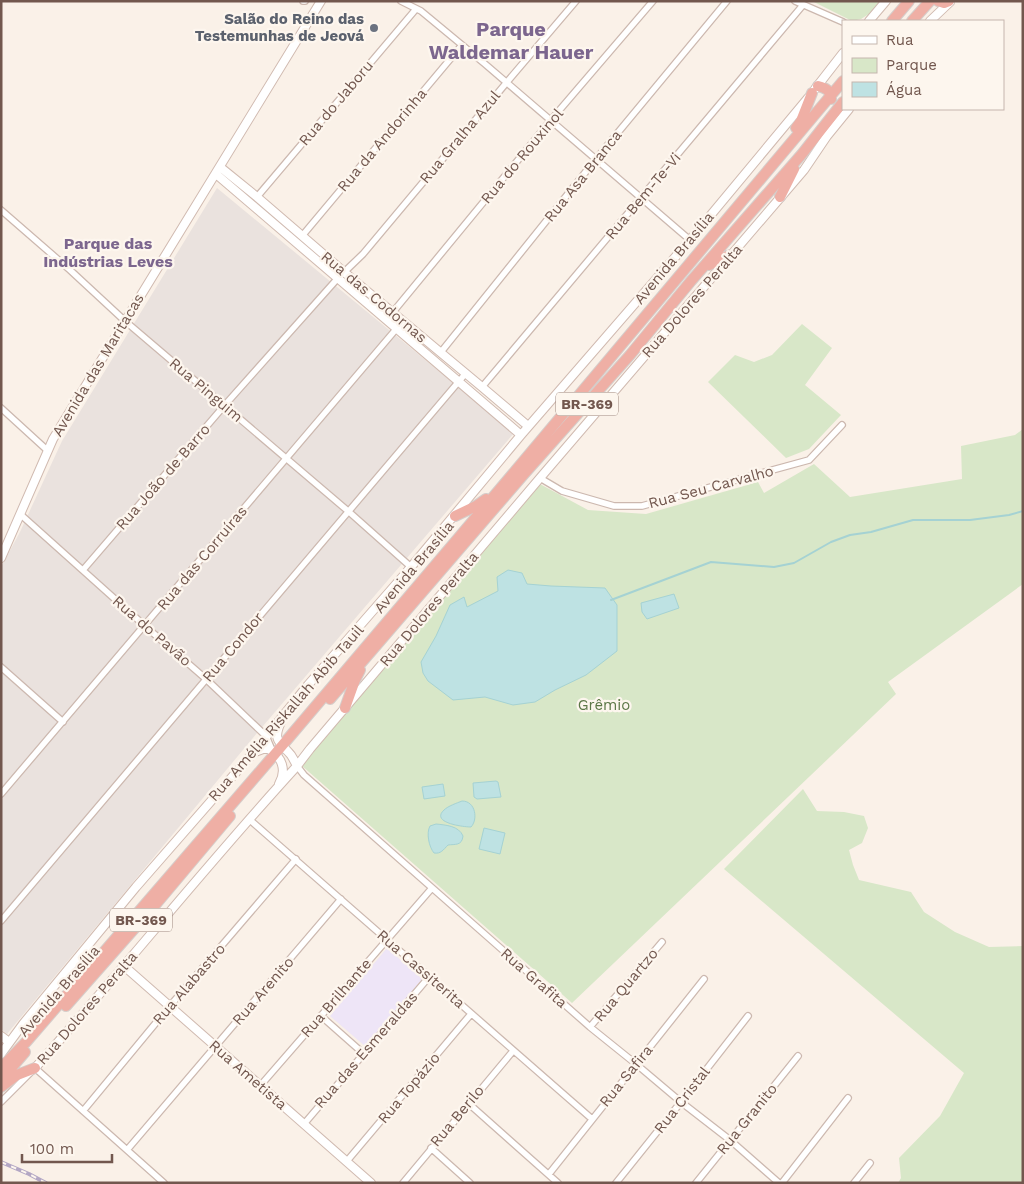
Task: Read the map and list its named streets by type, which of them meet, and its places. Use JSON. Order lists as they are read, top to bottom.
{
  "streets": {
    "highway": ["Avenida Brasília", "BR-369"],
    "street": [
      "Rua do Jaboru",
      "Rua Gralha Azul",
      "Rua da Andorinha",
      "Rua do Rouxinol",
      "Rua Asa Branca",
      "Rua Bem-Te-Vi",
      "Rua das Codornas",
      "Rua Dolores Peralta",
      "Avenida das Maritacas",
      "Rua Pinguim",
      "Rua João de Barro",
      "Rua Seu Carvalho",
      "Rua das Corruíras",
      "Rua do Pavão",
      "Rua Condor",
      "Rua Amélia Riskallah Abib Tauil",
      "Rua Cassiterita",
      "Rua Grafita",
      "Rua Alabastro",
      "Rua Quartzo",
      "Rua Arenito",
      "Rua Brilhante",
      "Rua das Esmeraldas",
      "Rua Ametista",
      "Rua Safira",
      "Rua Topázio",
      "Rua Cristal",
      "Rua Berilo",
      "Rua Granito"
    ]
  },
  "crossings": [
    ["Rua do Jaboru", "Rua das Codornas"],
    ["Rua Gralha Azul", "Rua das Codornas"],
    ["Rua Gralha Azul", "Rua João de Barro"],
    ["Rua da Andorinha", "Rua das Codornas"],
    ["Rua do Rouxinol", "Rua das Codornas"],
    ["Rua Asa Branca", "Rua das Codornas"],
    ["Rua Bem-Te-Vi", "Rua das Codornas"],
    ["Avenida Brasília", "Rua do Pavão"],
    ["Avenida Brasília", "Rua Amélia Riskallah Abib Tauil"],
    ["Rua das Codornas", "Avenida das Maritacas"],
    ["Rua das Codornas", "Rua João de Barro"],
    ["Rua das Codornas", "Rua das Corruíras"],
    ["Rua das Codornas", "Rua Condor"],
    ["Rua das Codornas", "Rua Amélia Riskallah Abib Tauil"],
    ["Rua Dolores Peralta", "Rua Seu Carvalho"],
    ["Rua Dolores Peralta", "Rua Cassiterita"],
    ["Rua Dolores Peralta", "Rua Grafita"],
    ["Rua Dolores Peralta", "Rua Ametista"],
    ["Avenida das Maritacas", "Rua Pinguim"],
    ["Avenida das Maritacas", "Rua do Pavão"],
    ["Rua Pinguim", "Rua João de Barro"],
    ["Rua Pinguim", "Rua das Corruíras"],
    ["Rua Pinguim", "Rua Condor"],
    ["Rua Pinguim", "Rua Amélia Riskallah Abib Tauil"],
    ["Rua João de Barro", "Rua do Pavão"],
    ["Rua das Corruíras", "Rua do Pavão"],
    ["Rua do Pavão", "Rua Condor"],
    ["Rua do Pavão", "Rua Amélia Riskallah Abib Tauil"],
    ["Rua Cassiterita", "Rua Alabastro"],
    ["Rua Cassiterita", "Rua Arenito"],
    ["Rua Cassiterita", "Rua Brilhante"],
    ["Rua Cassiterita", "Rua das Esmeraldas"],
    ["Rua Cassiterita", "Rua Safira"],
    ["Rua Cassiterita", "Rua Topázio"],
    ["Rua Cassiterita", "Rua Berilo"],
    ["Rua Grafita", "Rua Quartzo"],
    ["Rua Grafita", "Rua Brilhante"],
    ["Rua Grafita", "Rua Safira"],
    ["Rua Grafita", "Rua Cristal"],
    ["Rua Grafita", "Rua Granito"],
    ["Rua Alabastro", "Rua Ametista"],
    ["Rua Arenito", "Rua Ametista"],
    ["Rua Brilhante", "Rua Ametista"],
    ["Rua das Esmeraldas", "Rua Ametista"],
    ["Rua Ametista", "Rua Topázio"]
  ],
  "districts": ["Parque Waldemar Hauer", "Parque das Indústrias Leves"],
  "parks": ["Grêmio"],
  "places": ["Salão do Reino das Testemunhas de Jeová"],
  "legend": ["Rua", "Parque", "Água"],
  "scale_bar": "100 m"
}
